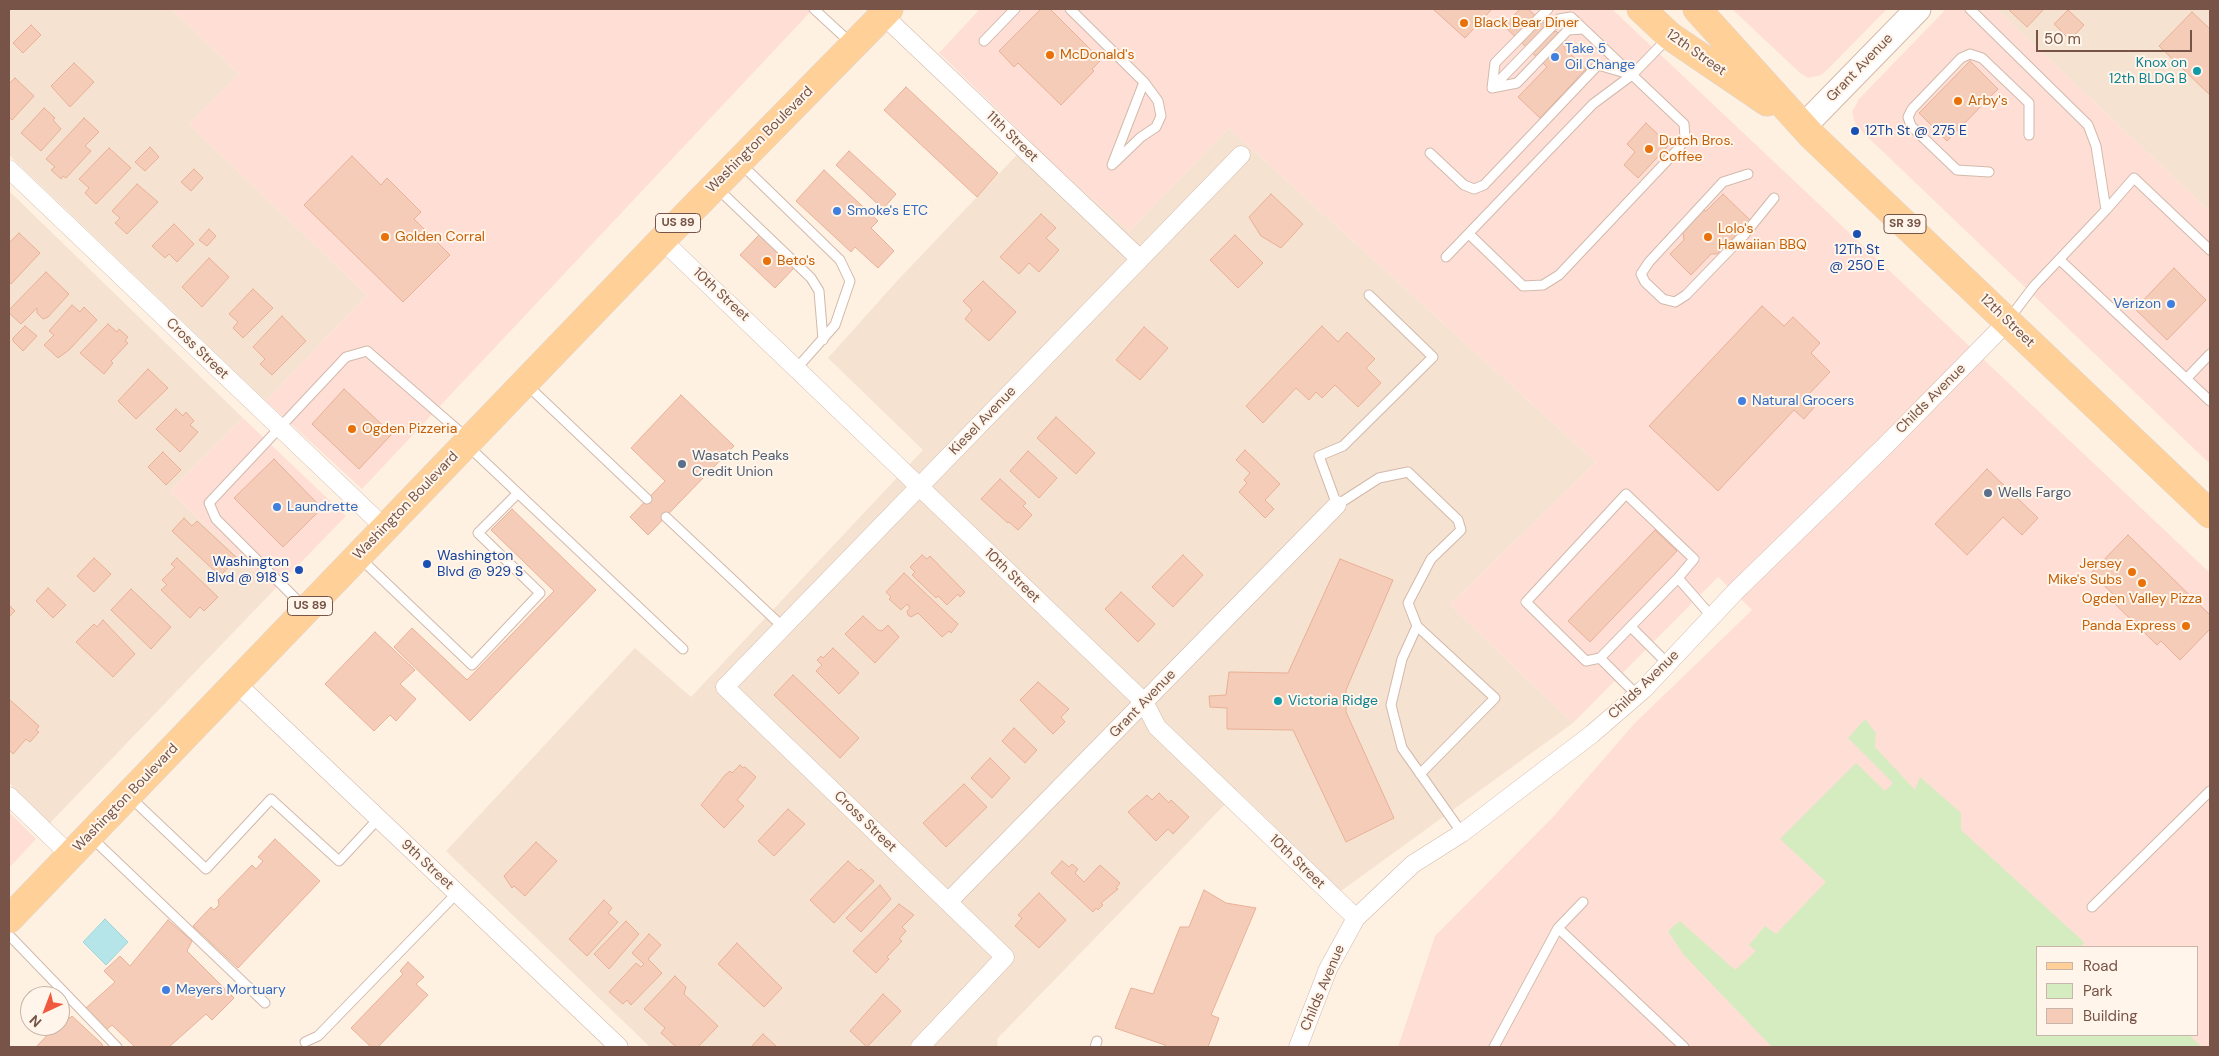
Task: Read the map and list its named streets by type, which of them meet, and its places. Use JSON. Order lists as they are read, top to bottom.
{
  "streets": {
    "main road": [
      "12th Street",
      "Washington Boulevard",
      "US 89",
      "SR 39"
    ],
    "street": [
      "Grant Avenue",
      "11th Street",
      "10th Street",
      "Cross Street",
      "Childs Avenue",
      "Kiesel Avenue",
      "9th Street"
    ]
  },
  "crossings": [
    ["12th Street", "Grant Avenue"],
    ["12th Street", "Childs Avenue"],
    ["Grant Avenue", "10th Street"],
    ["Grant Avenue", "Cross Street"],
    ["11th Street", "Washington Boulevard"],
    ["11th Street", "Kiesel Avenue"],
    ["Washington Boulevard", "10th Street"],
    ["Washington Boulevard", "Cross Street"],
    ["Washington Boulevard", "9th Street"],
    ["10th Street", "Childs Avenue"],
    ["10th Street", "Kiesel Avenue"],
    ["Cross Street", "Kiesel Avenue"]
  ],
  "places": [
    "Black Bear Diner",
    "McDonald's",
    "Take 5 Oil Change",
    "Knox on 12th BLDG B",
    "Arby's",
    "12Th St @ 275 E",
    "Dutch Bros. Coffee",
    "Smoke's ETC",
    "12Th St @ 250 E",
    "Golden Corral",
    "Lolo's Hawaiian BBQ",
    "Beto's",
    "Verizon",
    "Natural Grocers",
    "Ogden Pizzeria",
    "Wasatch Peaks Credit Union",
    "Wells Fargo",
    "Laundrette",
    "Washington Blvd @ 929 S",
    "Washington Blvd @ 918 S",
    "Jersey Mike's Subs",
    "Ogden Valley Pizza",
    "Panda Express",
    "Victoria Ridge",
    "Meyers Mortuary"
  ],
  "legend": ["Road", "Park", "Building"],
  "scale_bar": "50 m",
  "north": "bottom left"
}
